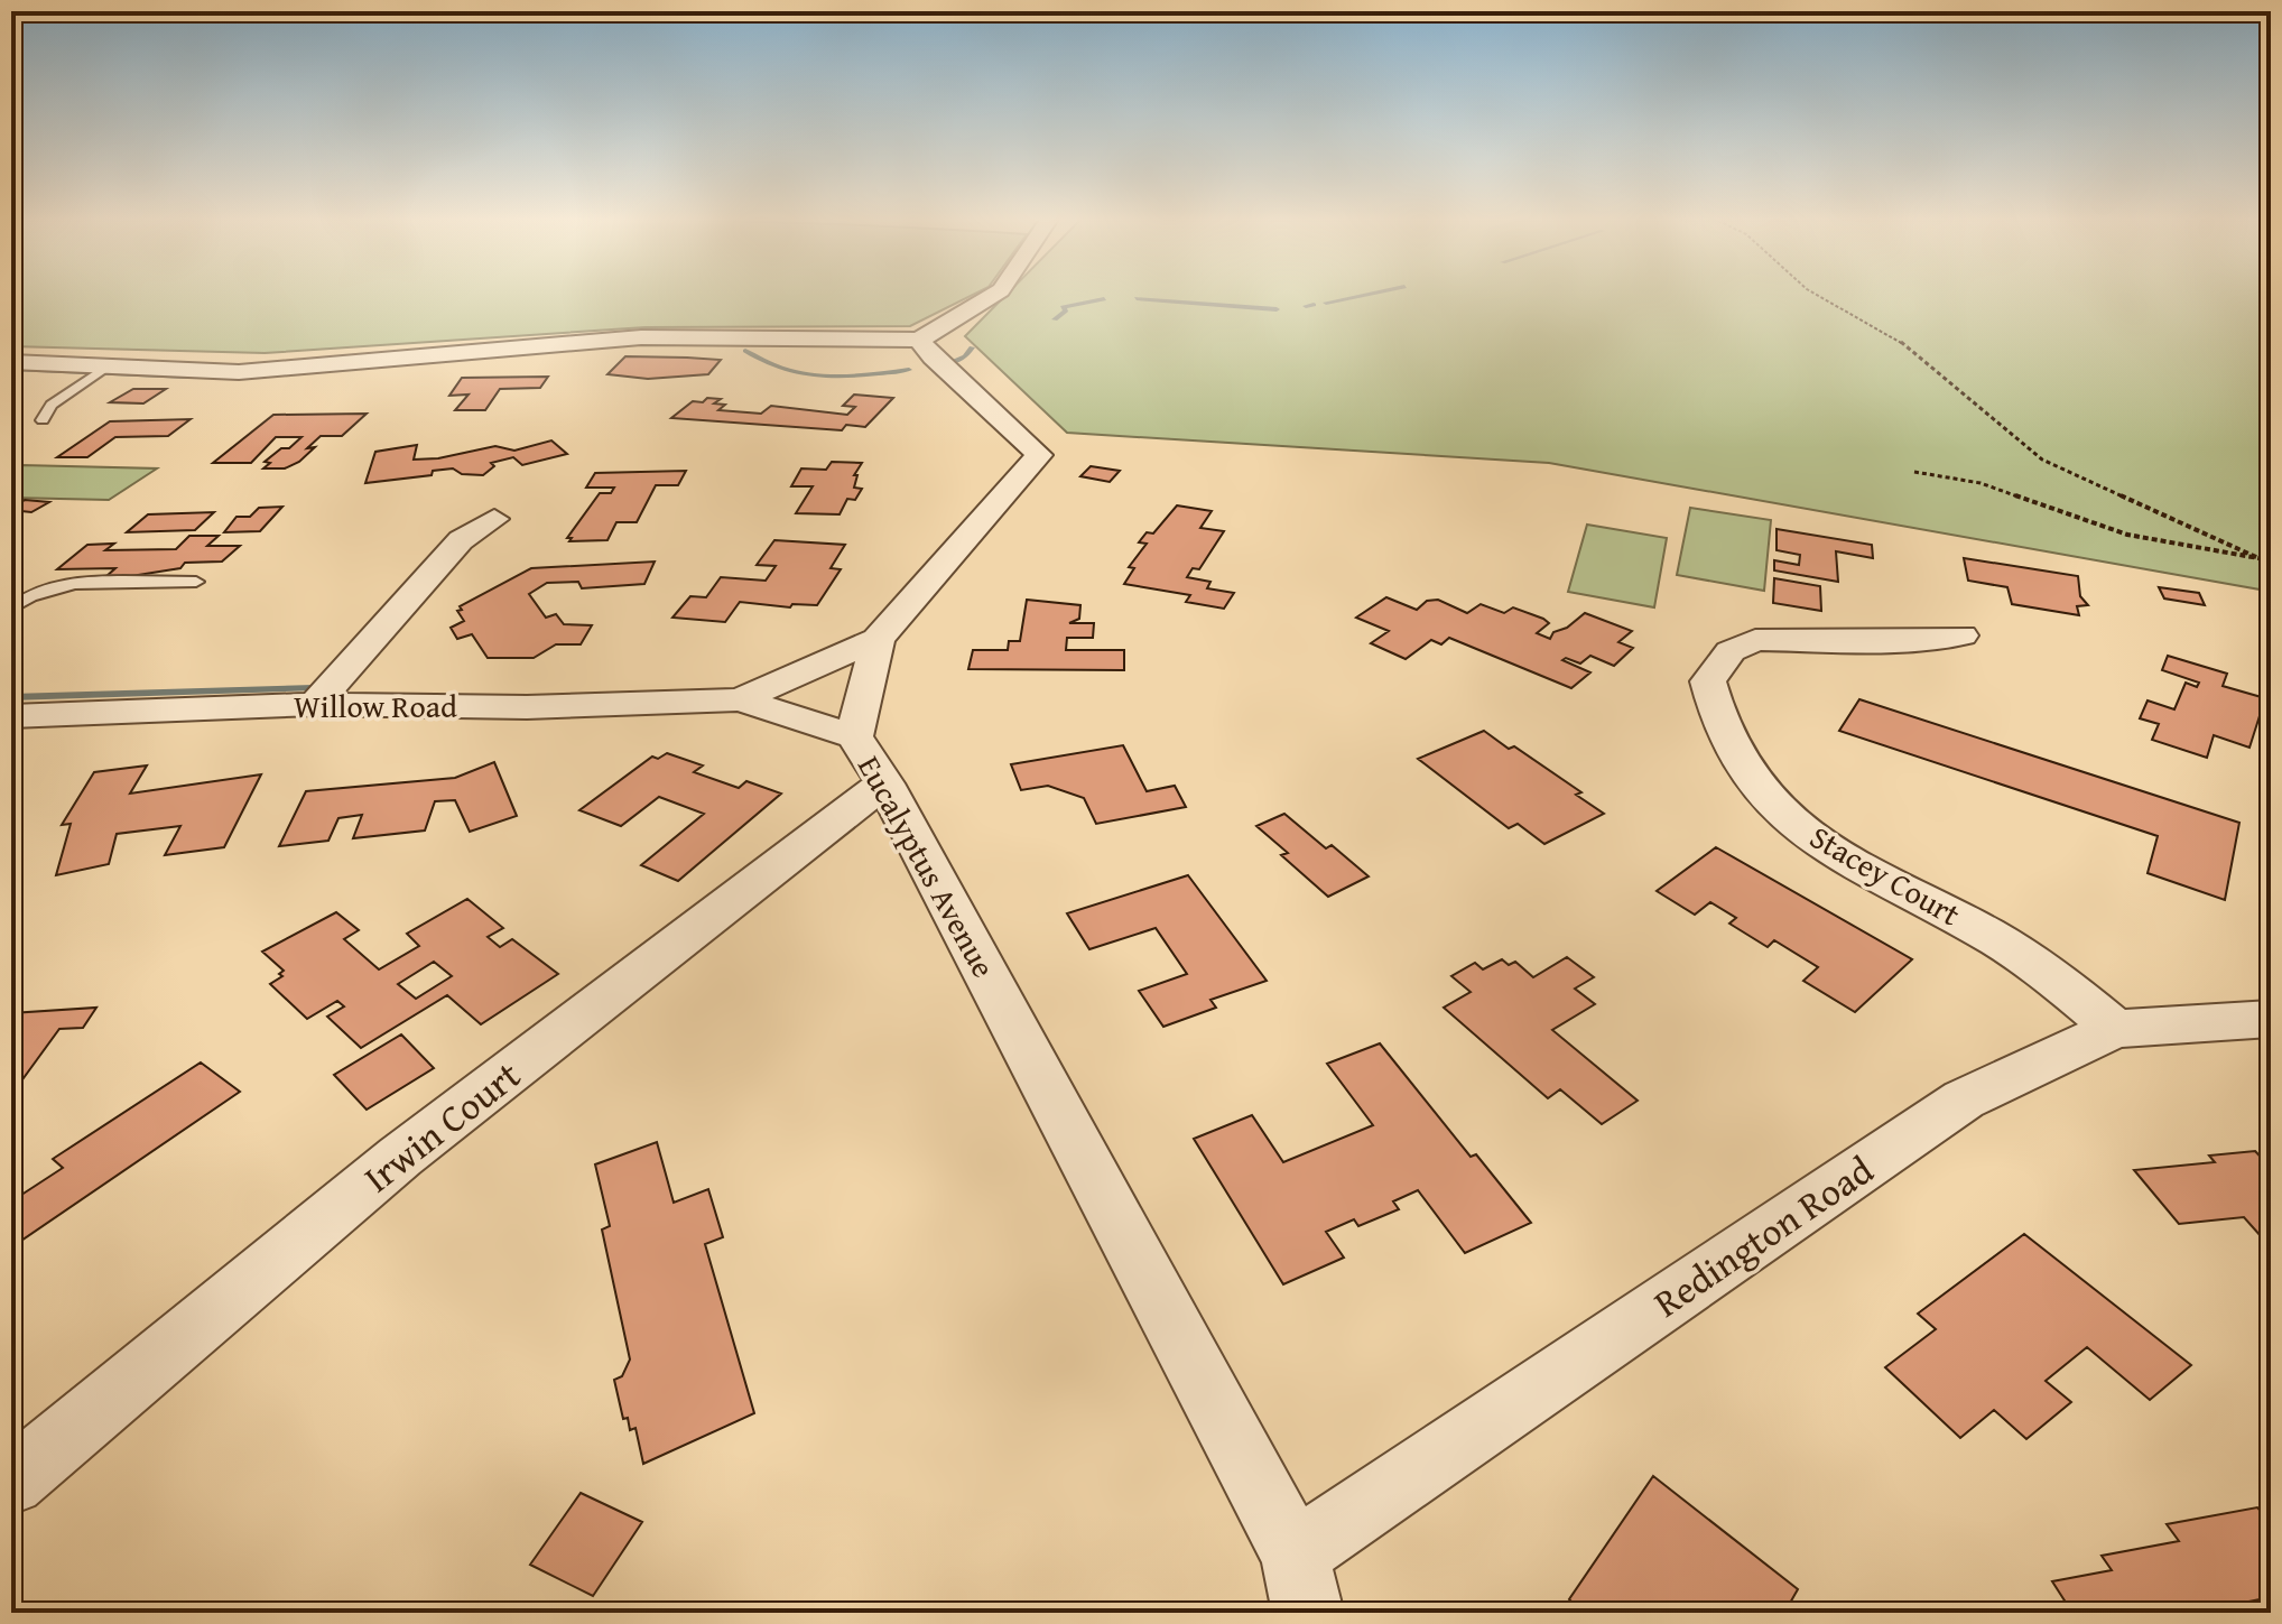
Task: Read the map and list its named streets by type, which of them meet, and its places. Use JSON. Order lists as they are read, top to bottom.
{
  "streets": {
    "street": [
      "Willow Road",
      "Eucalyptus Avenue",
      "Stacey Court",
      "Irwin Court",
      "Redington Road"
    ]
  },
  "crossings": [
    ["Willow Road", "Eucalyptus Avenue"],
    ["Eucalyptus Avenue", "Irwin Court"],
    ["Eucalyptus Avenue", "Redington Road"],
    ["Stacey Court", "Redington Road"]
  ]
}
